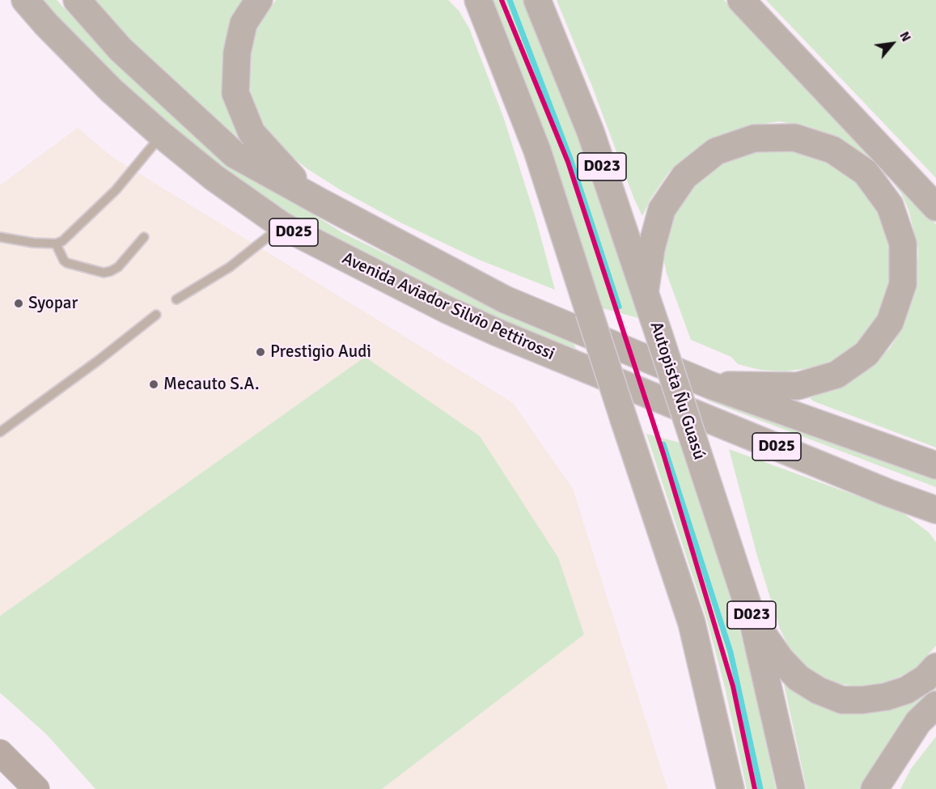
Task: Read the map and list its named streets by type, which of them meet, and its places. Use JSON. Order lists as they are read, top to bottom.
{
  "streets": {
    "highway": [
      "D023",
      "D025",
      "Avenida Aviador Silvio Pettirossi",
      "Autopista Ñu Guasú"
    ]
  },
  "places": ["Syopar", "Prestigio Audi", "Mecauto S.A."],
  "north": "top right"
}
